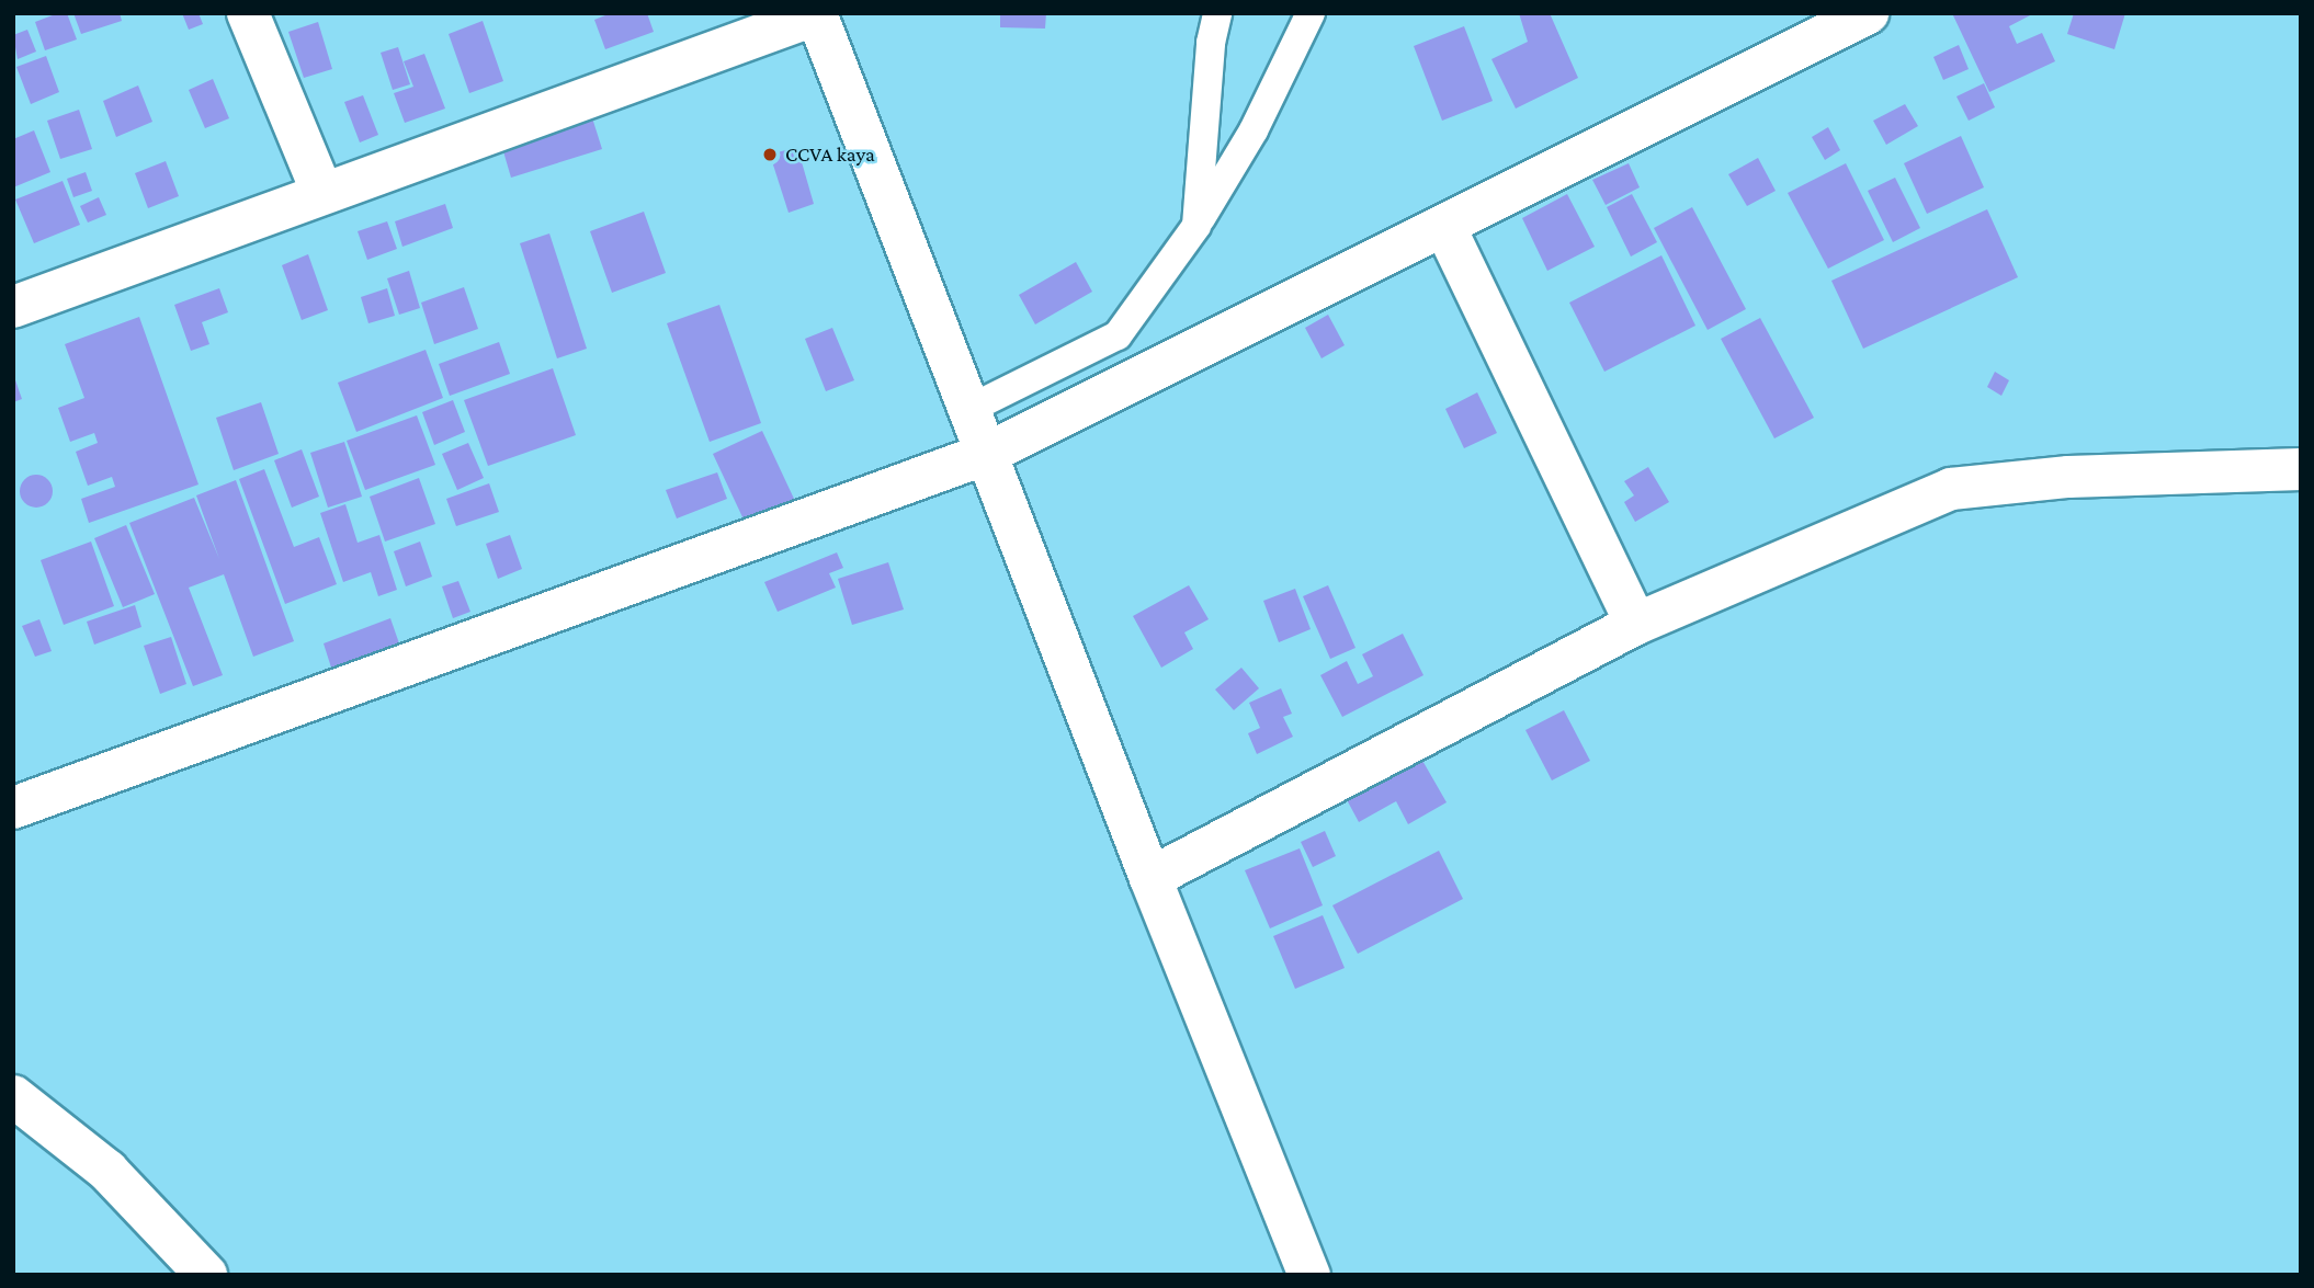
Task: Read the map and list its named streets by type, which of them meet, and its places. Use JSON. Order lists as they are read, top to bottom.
{
  "places": ["CCVA kaya"]
}
